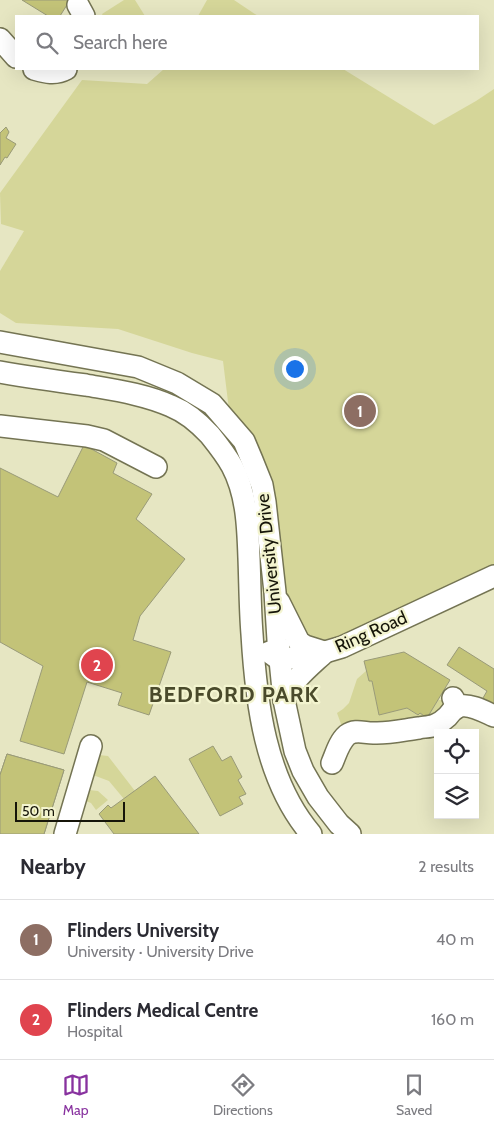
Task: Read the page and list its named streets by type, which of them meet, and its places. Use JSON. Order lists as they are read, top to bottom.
{
  "streets": {
    "street": ["University Drive", "Ring Road"]
  },
  "crossings": [
    ["University Drive", "Ring Road"]
  ],
  "districts": ["BEDFORD PARK"],
  "scale_bar": "50 m",
  "page": {
    "search": "Search here",
    "pins": ["1", "2"],
    "scale": "50 m",
    "heading": ["Nearby", "2 results"],
    "list": [
      {
        "mark": "1",
        "name": "Flinders University",
        "note": "University · University Drive",
        "value": "40 m"
      },
      {
        "mark": "2",
        "name": "Flinders Medical Centre",
        "note": "Hospital",
        "value": "160 m"
      }
    ],
    "nav": ["Map", "Directions", "Saved"]
  }
}
